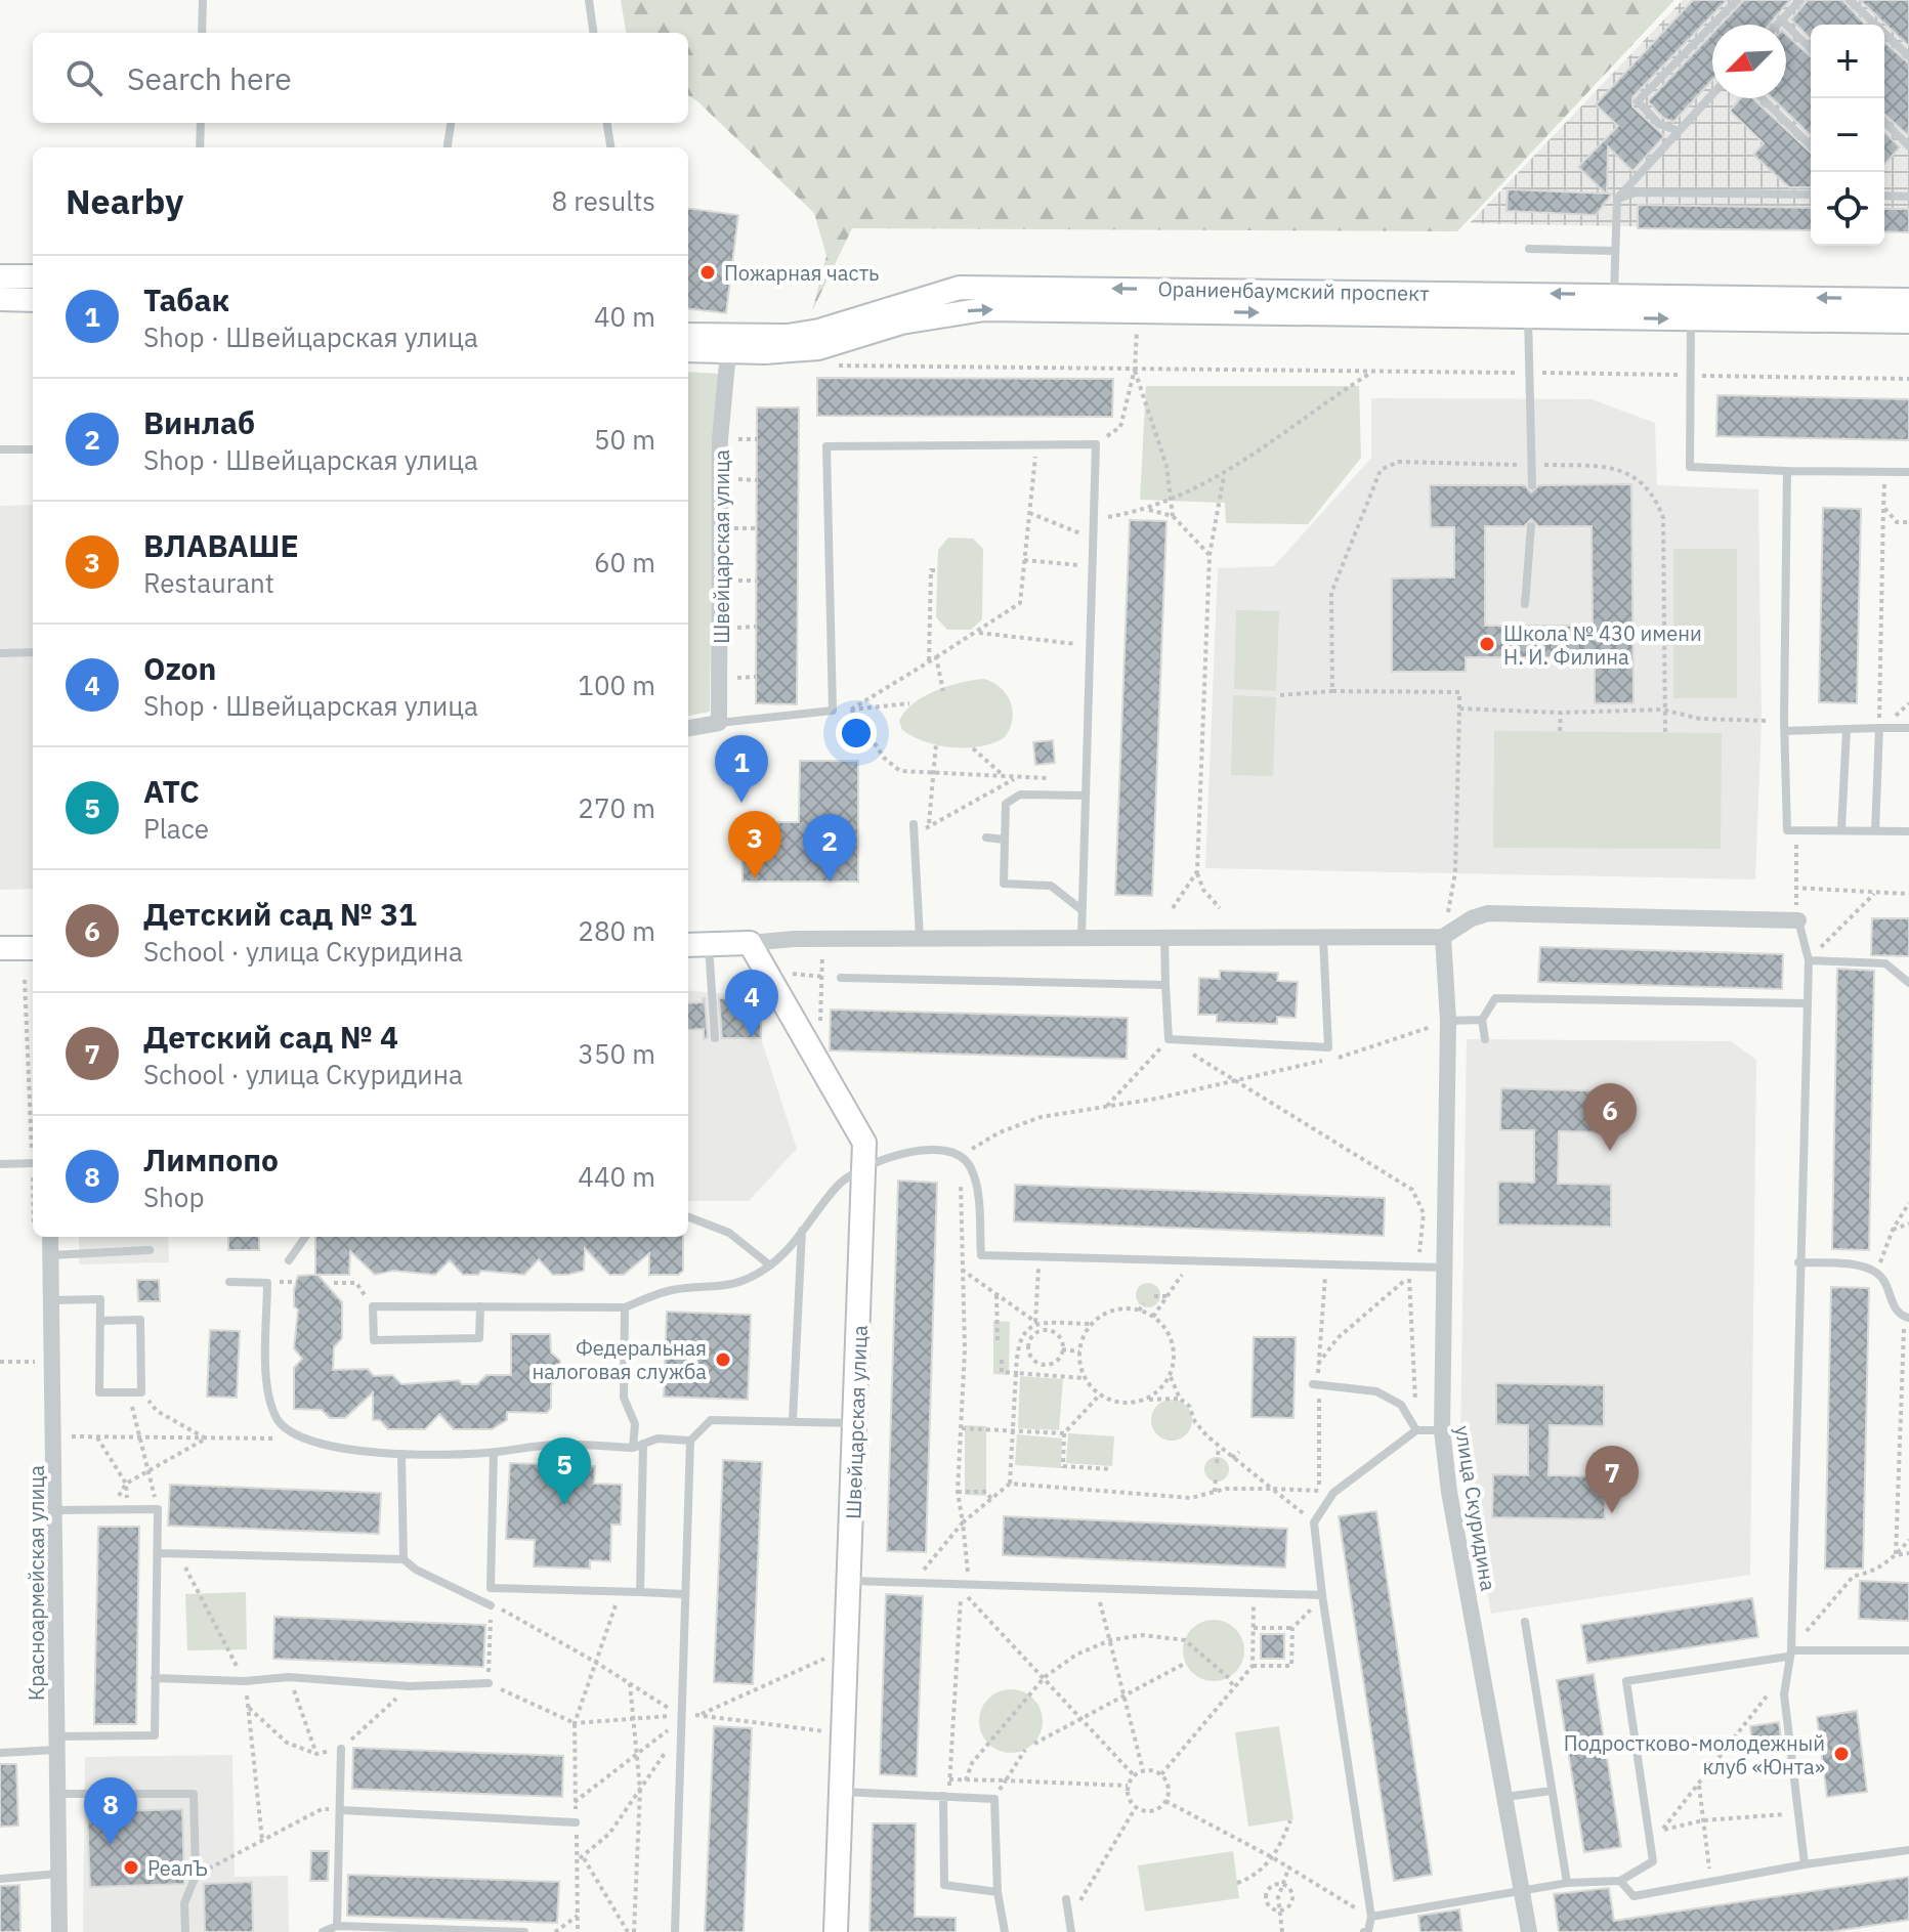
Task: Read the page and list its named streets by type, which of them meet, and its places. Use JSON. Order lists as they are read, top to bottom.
{
  "streets": {
    "main road": ["Ораниенбаумский проспект", "Швейцарская улица"],
    "street": ["улица Скуридина", "Красноармейская улица"]
  },
  "crossings": [
    ["Ораниенбаумский проспект", "Швейцарская улица"]
  ],
  "places": [
    "Пожарная часть",
    "Школа № 430 имени Н. И. Филина",
    "Федеральная налоговая служба",
    "Подростково-молодежный клуб «Юнта»",
    "РеалЪ"
  ],
  "north": "bottom left",
  "page": {
    "map_buttons": ["+", "−"],
    "search": "Search here",
    "heading": ["Nearby", "8 results"],
    "list": [
      {
        "mark": "1",
        "name": "Табак",
        "note": "Shop · Швейцарская улица",
        "value": "40 m"
      },
      {
        "mark": "2",
        "name": "Винлаб",
        "note": "Shop · Швейцарская улица",
        "value": "50 m"
      },
      {
        "mark": "3",
        "name": "ВЛАВАШЕ",
        "note": "Restaurant",
        "value": "60 m"
      },
      {
        "mark": "4",
        "name": "Ozon",
        "note": "Shop · Швейцарская улица",
        "value": "100 m"
      },
      {
        "mark": "5",
        "name": "АТС",
        "note": "Place",
        "value": "270 m"
      },
      {
        "mark": "6",
        "name": "Детский сад № 31",
        "note": "School · улица Скуридина",
        "value": "280 m"
      },
      {
        "mark": "7",
        "name": "Детский сад № 4",
        "note": "School · улица Скуридина",
        "value": "350 m"
      },
      {
        "mark": "8",
        "name": "Лимпопо",
        "note": "Shop",
        "value": "440 m"
      }
    ],
    "pins": [
      "1",
      "3",
      "2",
      "4",
      "6",
      "5",
      "7",
      "8"
    ]
  }
}
